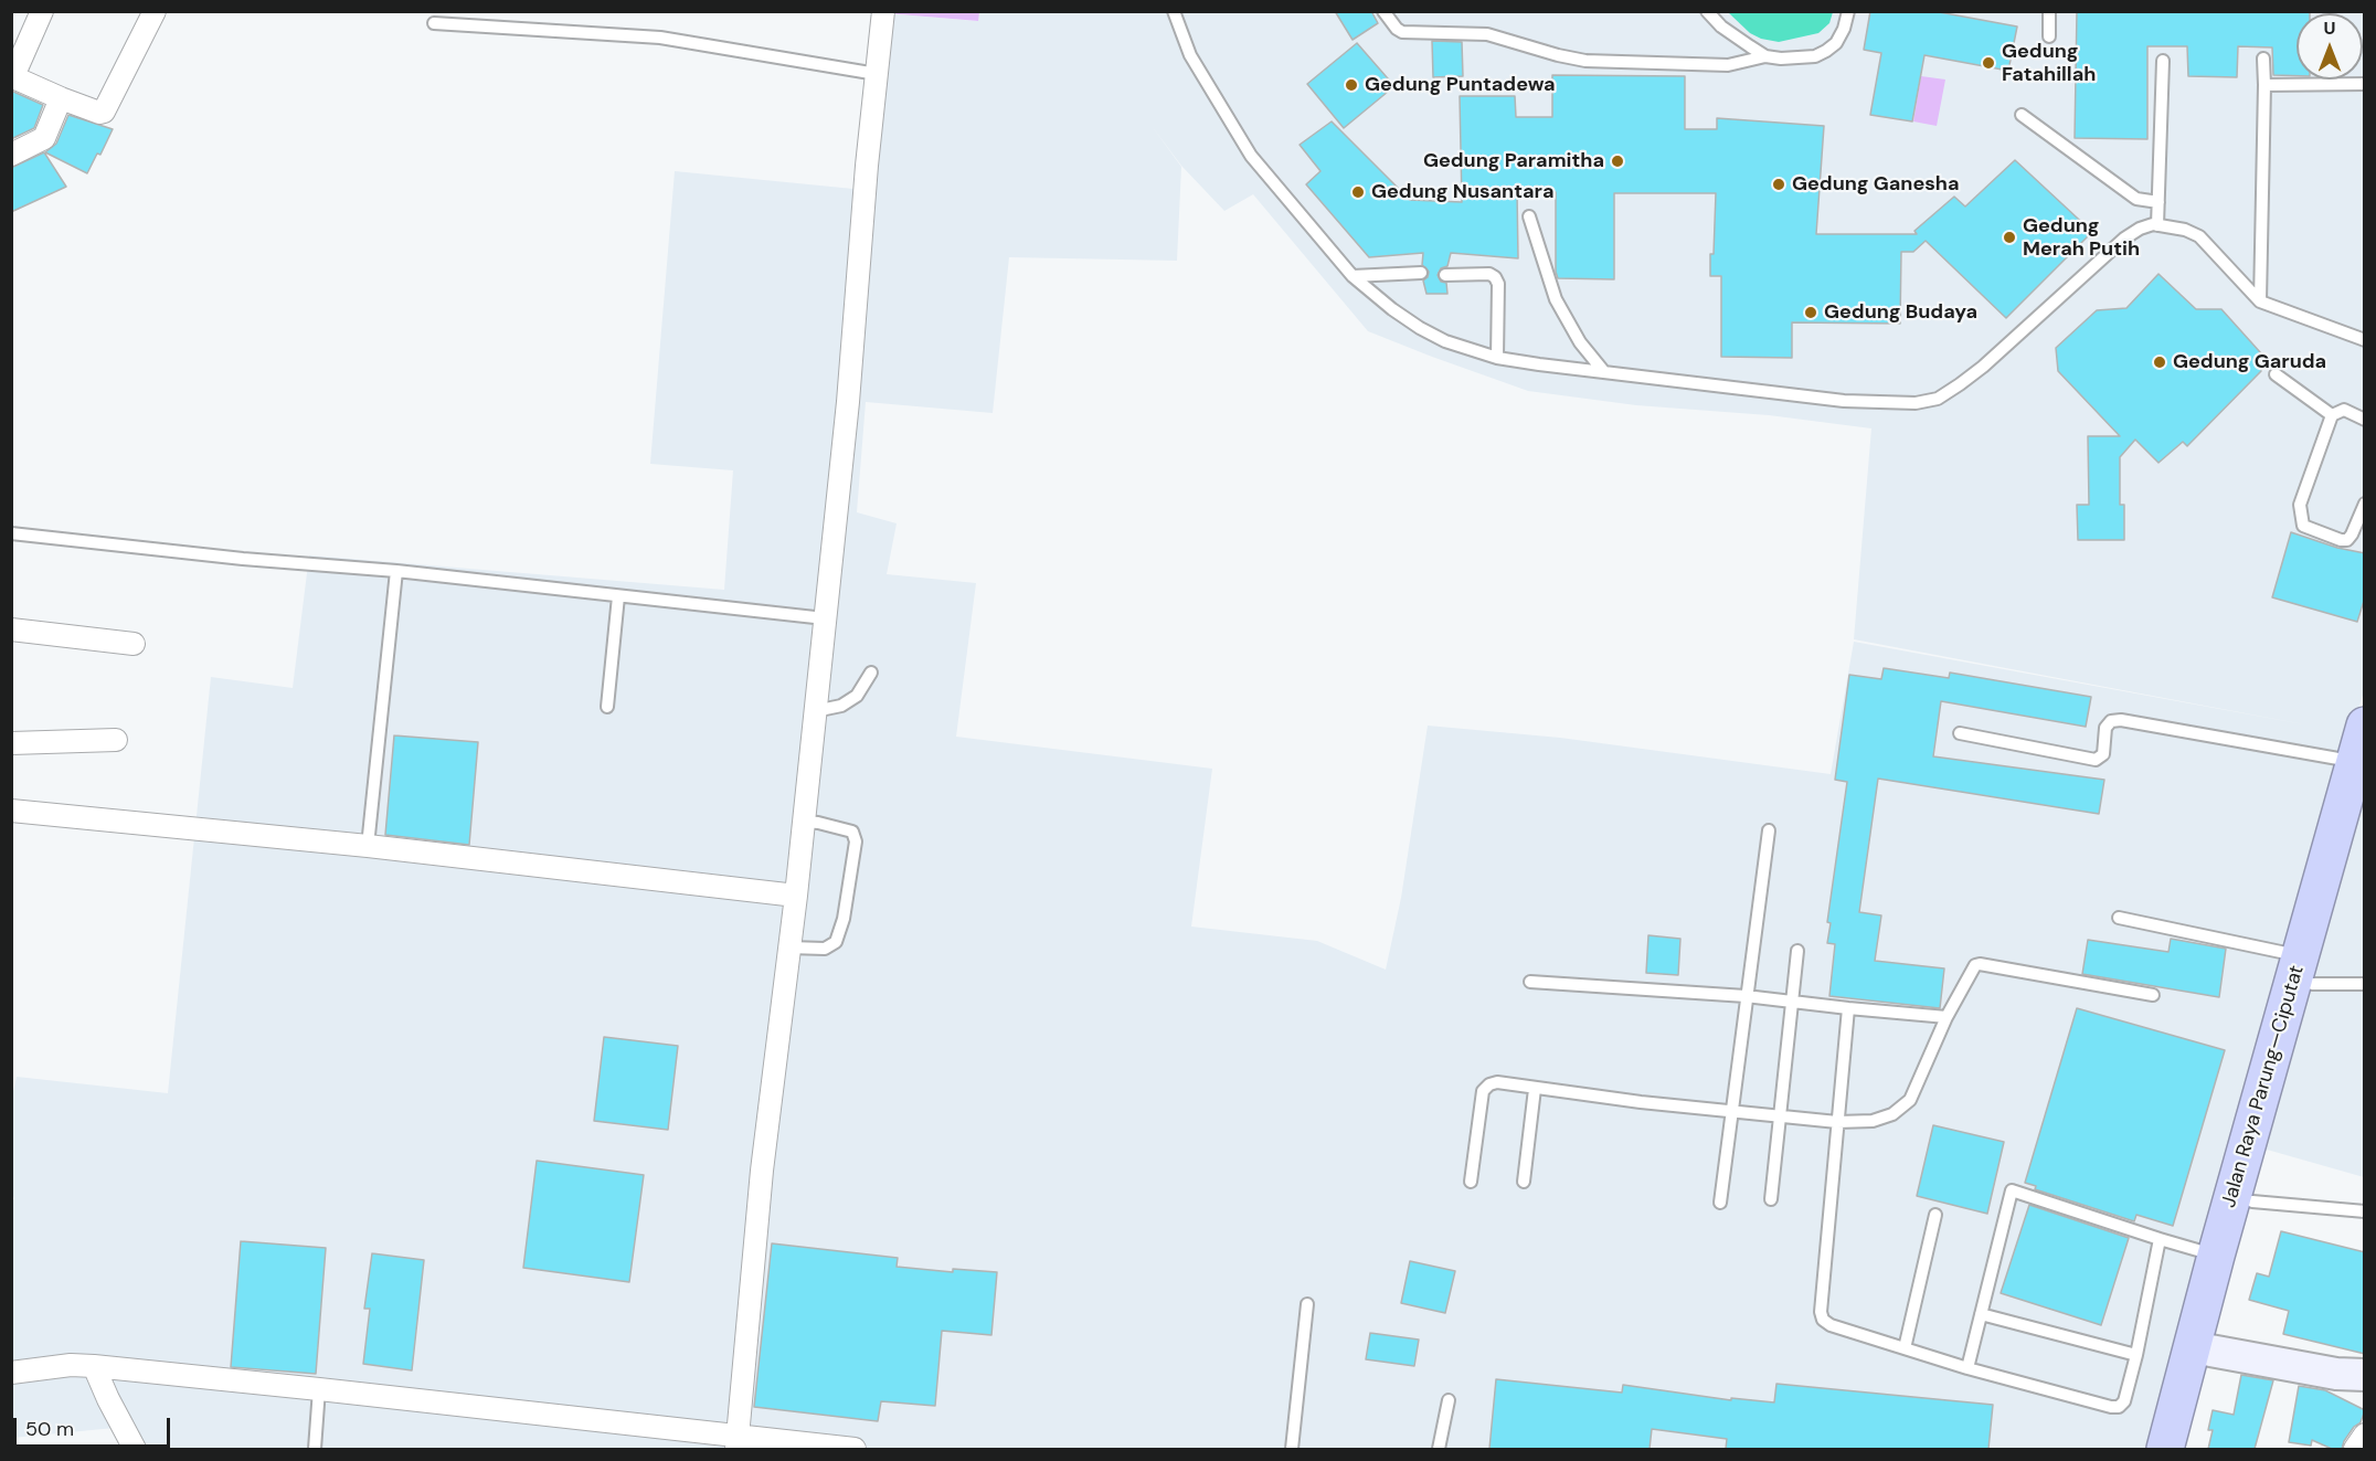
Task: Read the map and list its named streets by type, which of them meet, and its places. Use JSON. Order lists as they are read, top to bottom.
{
  "streets": {
    "highway": ["Jalan Raya Parung—Ciputat"]
  },
  "places": [
    "Gedung Fatahillah",
    "Gedung Puntadewa",
    "Gedung Paramitha",
    "Gedung Ganesha",
    "Gedung Nusantara",
    "Gedung Merah Putih",
    "Gedung Budaya",
    "Gedung Garuda"
  ],
  "scale_bar": "50 m",
  "north": "top"
}
